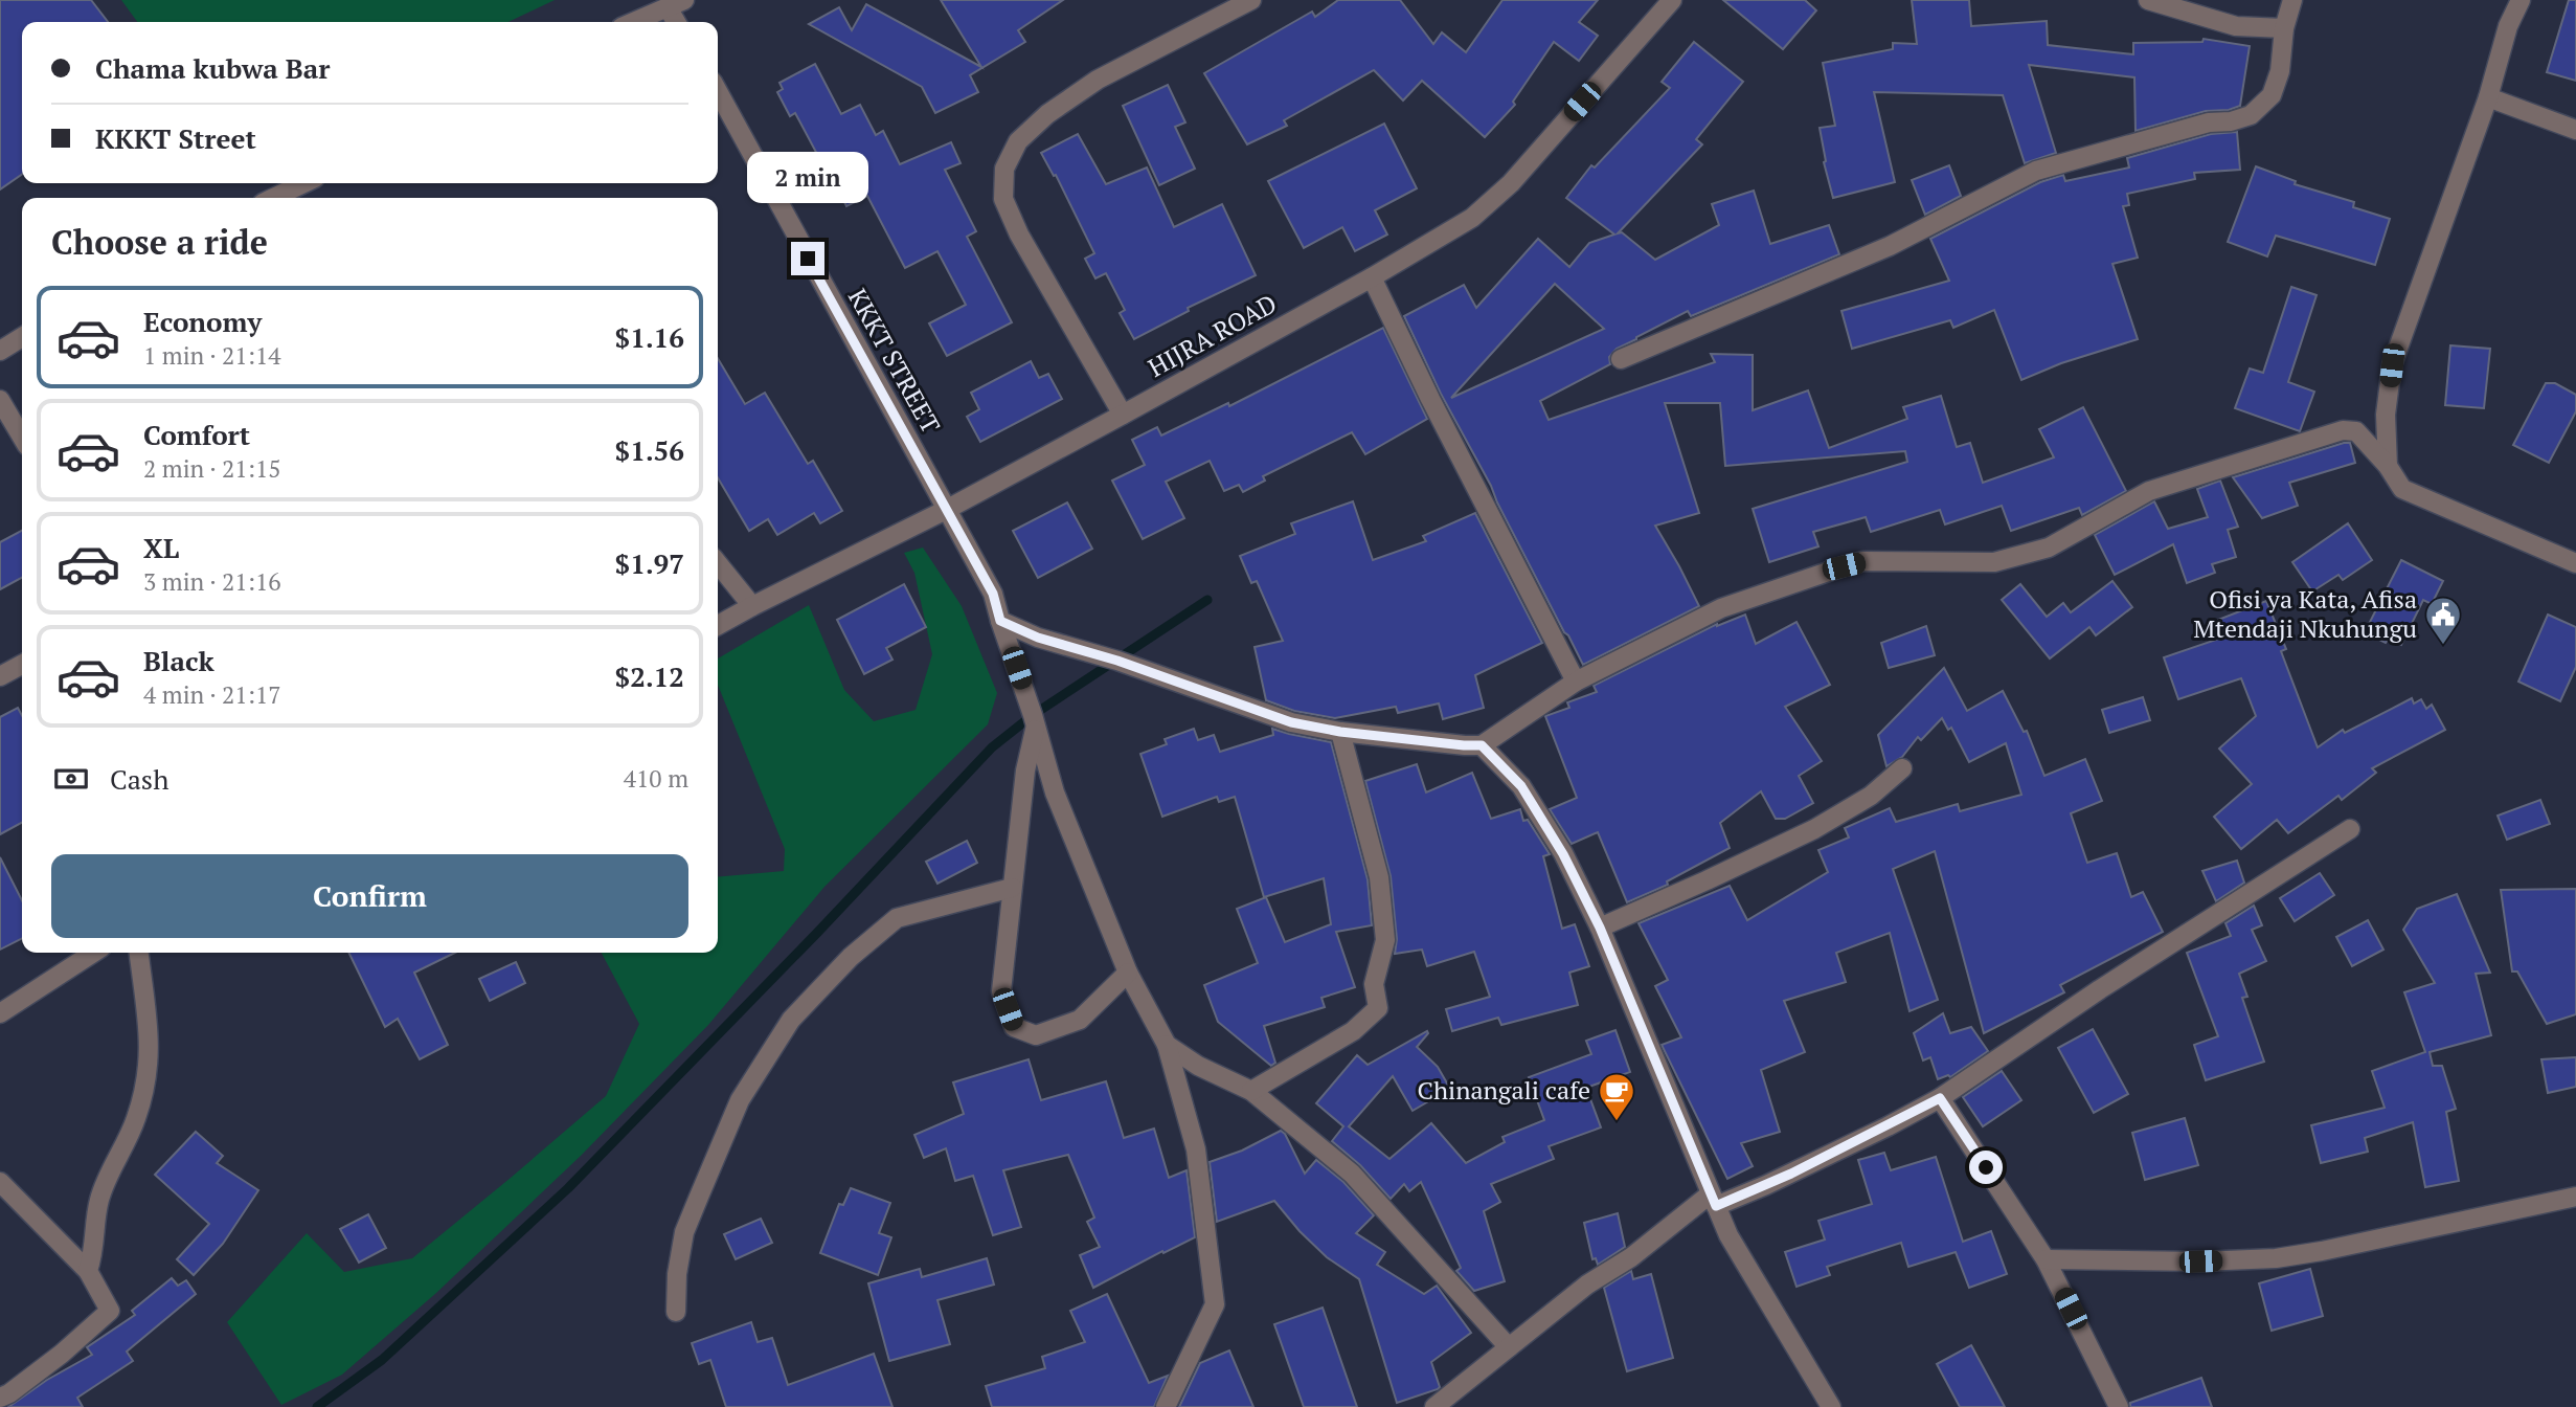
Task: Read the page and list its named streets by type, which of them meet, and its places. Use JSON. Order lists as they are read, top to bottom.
{
  "streets": {
    "street": ["HIJRA ROAD", "KKKT STREET"]
  },
  "crossings": [
    ["HIJRA ROAD", "KKKT STREET"]
  ],
  "places": {
    "public building": ["Ofisi ya Kata, Afisa Mtendaji Nkuhungu"],
    "cafe": ["Chinangali cafe"]
  },
  "page": {
    "banner": ["Chama kubwa Bar", "KKKT Street"],
    "bubble": "2 min",
    "heading": "Choose a ride",
    "list": [
      {
        "name": "Economy",
        "note": "1 min · 21:14",
        "value": "$1.16"
      },
      {
        "name": "Comfort",
        "note": "2 min · 21:15",
        "value": "$1.56"
      },
      {
        "name": "XL",
        "note": "3 min · 21:16",
        "value": "$1.97"
      },
      {
        "name": "Black",
        "note": "4 min · 21:17",
        "value": "$2.12"
      }
    ],
    "pay": ["Cash", "410 m"],
    "buttons": "Confirm"
  }
}
